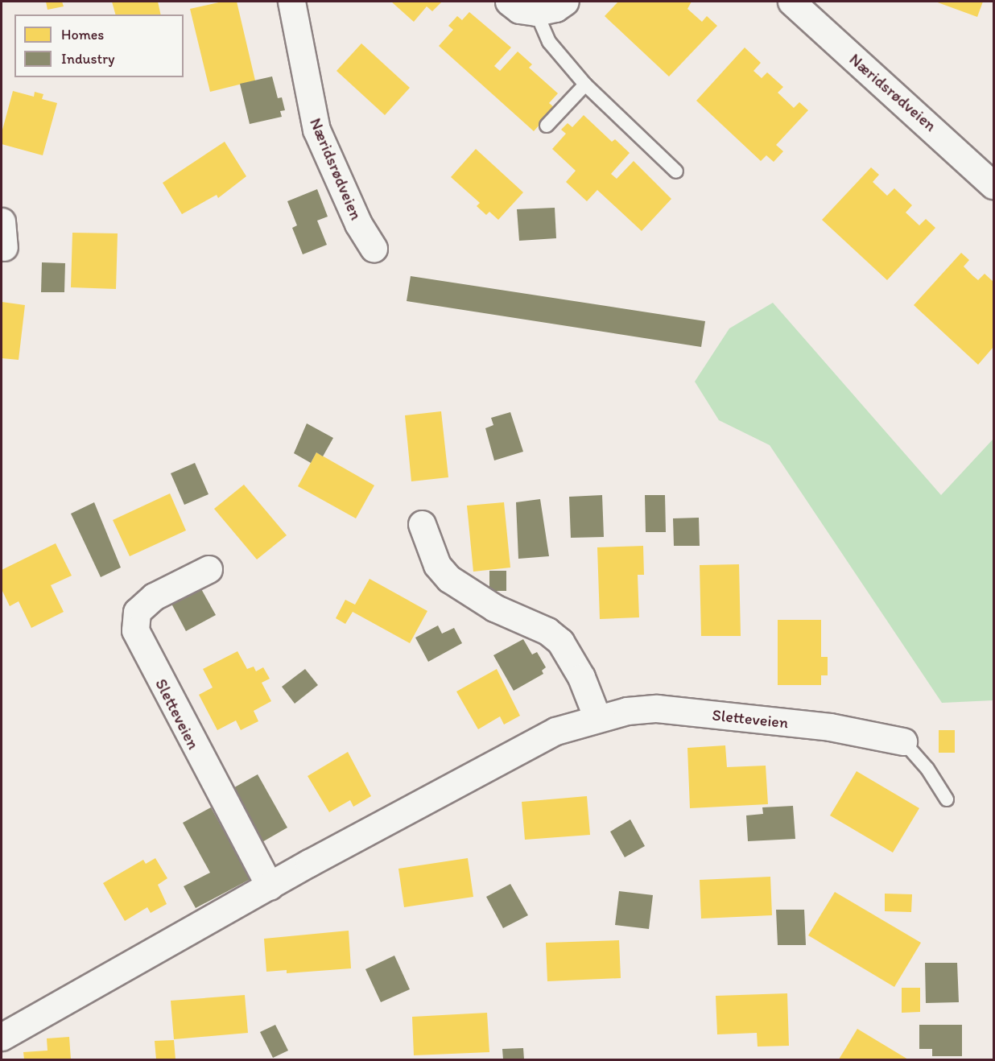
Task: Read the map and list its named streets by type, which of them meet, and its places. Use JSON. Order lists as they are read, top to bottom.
{
  "streets": {
    "street": ["Næridsrødveien", "Sletteveien"]
  },
  "legend": ["Homes", "Industry"]
}
